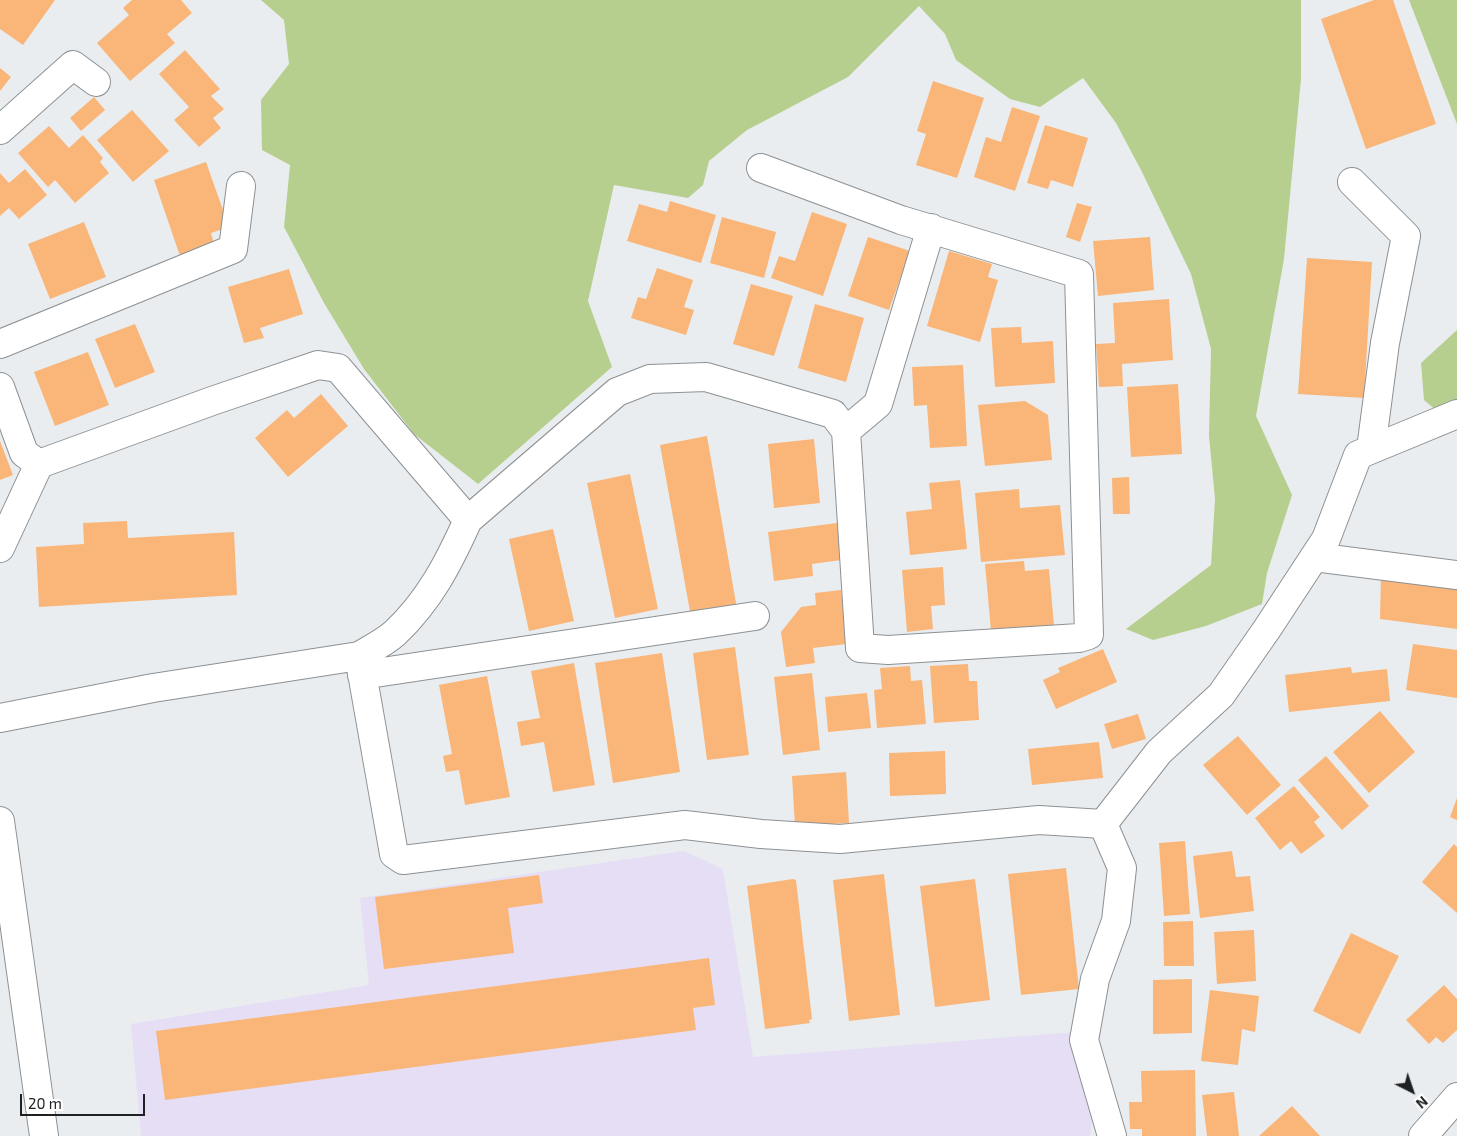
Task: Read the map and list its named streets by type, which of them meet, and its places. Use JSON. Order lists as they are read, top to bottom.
{
  "scale_bar": "20 m",
  "north": "bottom right"
}
